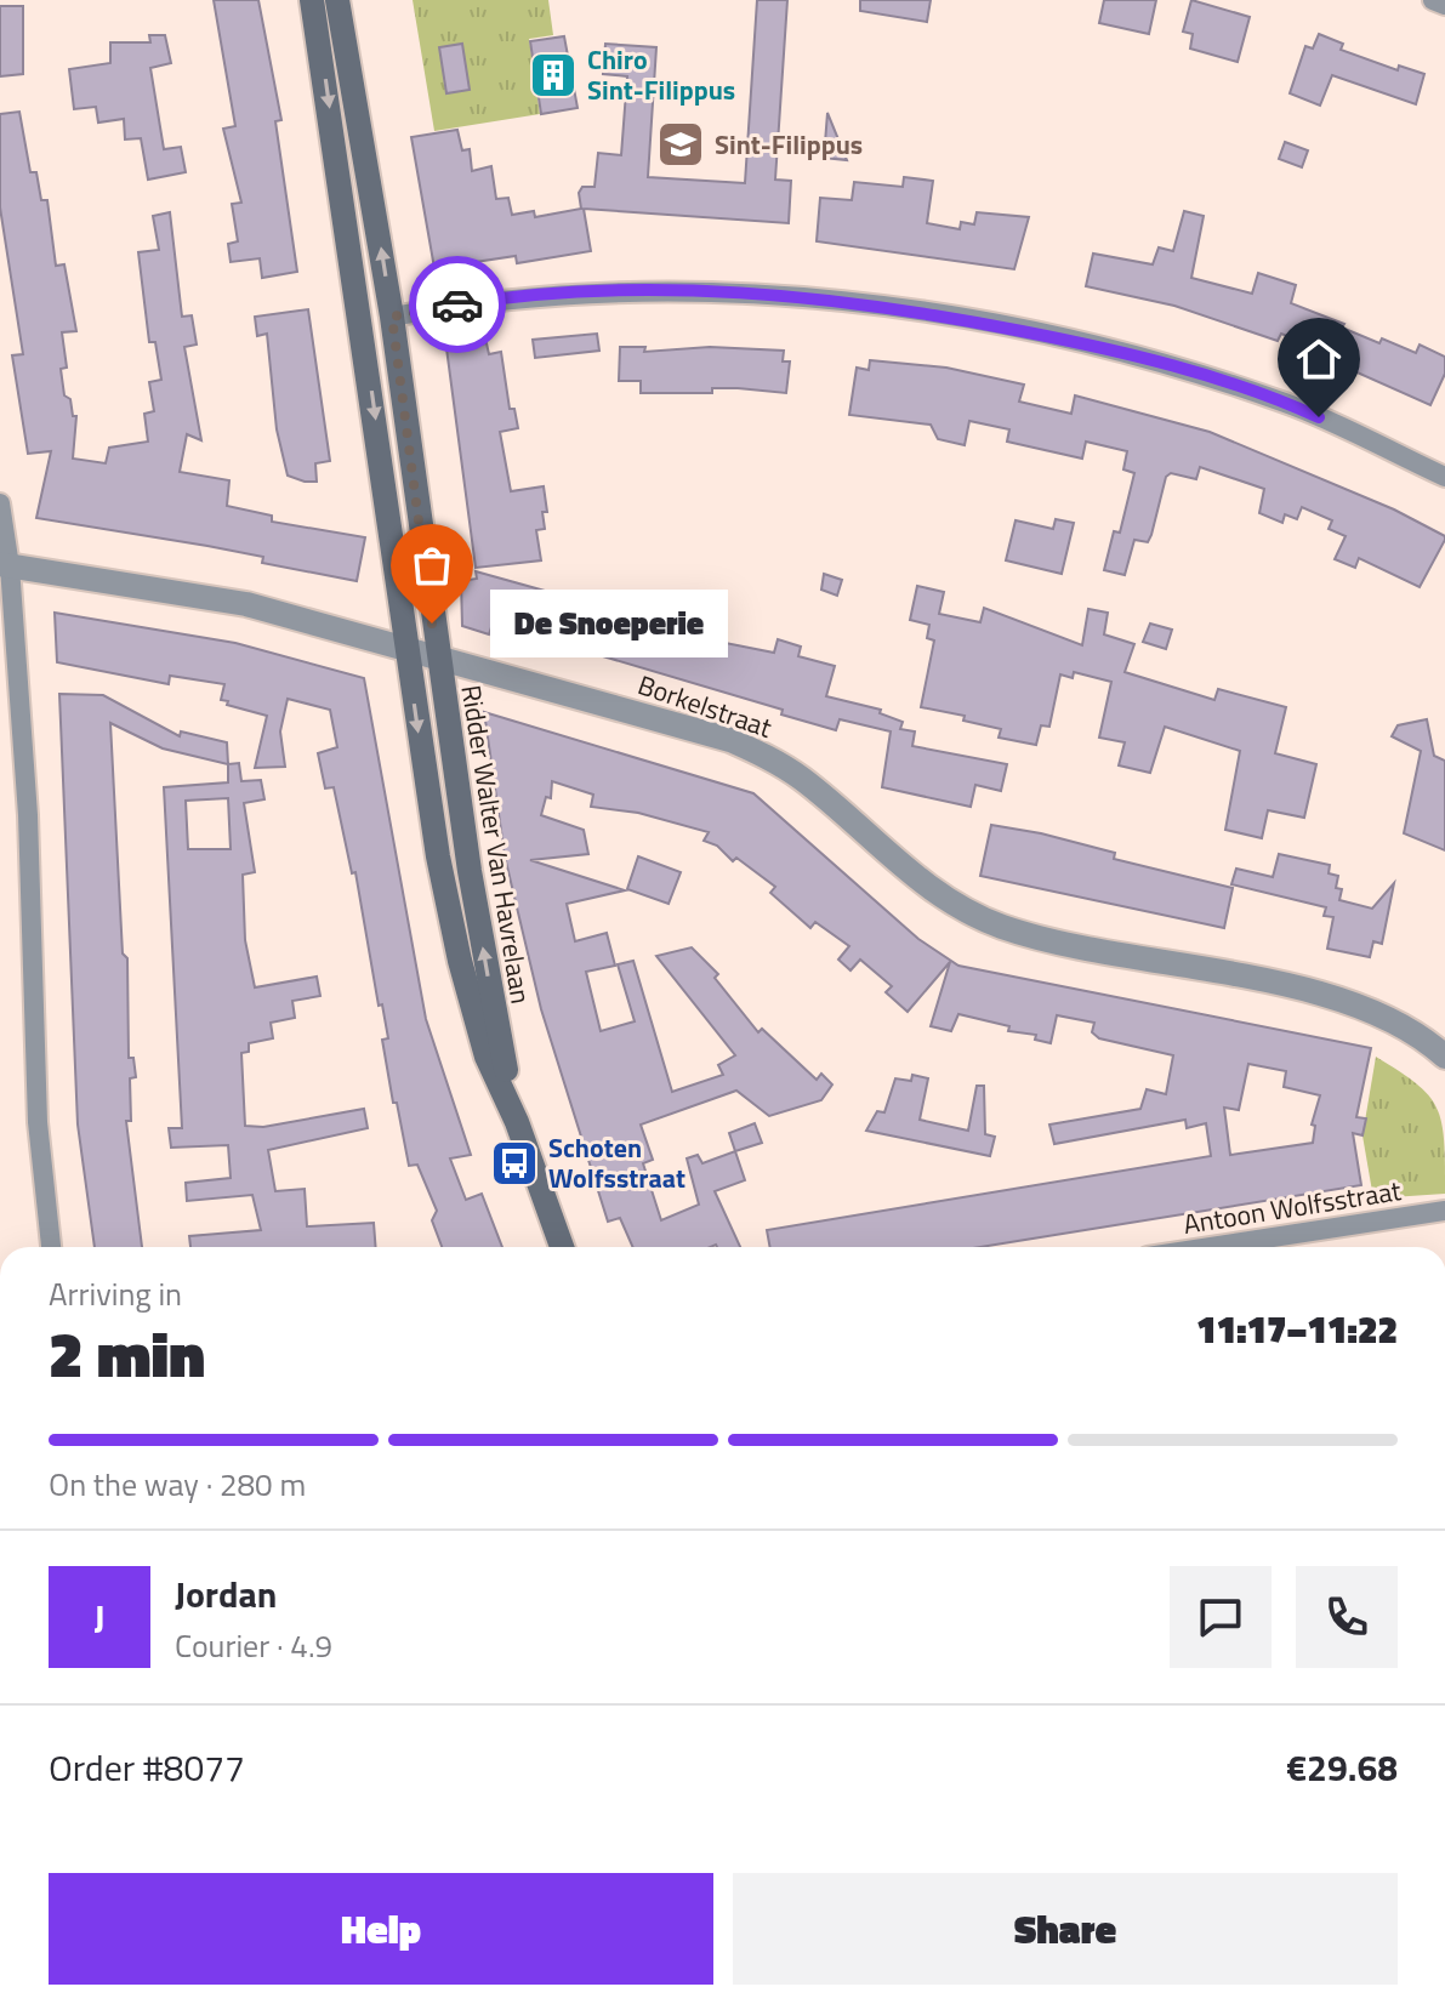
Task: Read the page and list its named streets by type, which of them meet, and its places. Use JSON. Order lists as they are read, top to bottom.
{
  "streets": {
    "main road": ["Ridder Walter Van Havrelaan"],
    "street": ["Borkelstraat", "Antoon Wolfsstraat"]
  },
  "crossings": [
    ["Borkelstraat", "Ridder Walter Van Havrelaan"]
  ],
  "places": {
    "building": ["Chiro Sint-Filippus"],
    "school or university": ["Sint-Filippus"],
    "other": ["De Snoeperie"],
    "bus stop": ["Schoten Wolfsstraat"]
  },
  "page": {
    "bubble": "De Snoeperie",
    "heading": ["2 min", "Arriving in", "11:17–11:22"],
    "panel": [
      "Jordan",
      "Courier · 4.9",
      "Order #8077",
      "€29.68"
    ],
    "bar": "On the way · 280 m",
    "round": "J",
    "buttons": ["Help", "Share"]
  }
}
